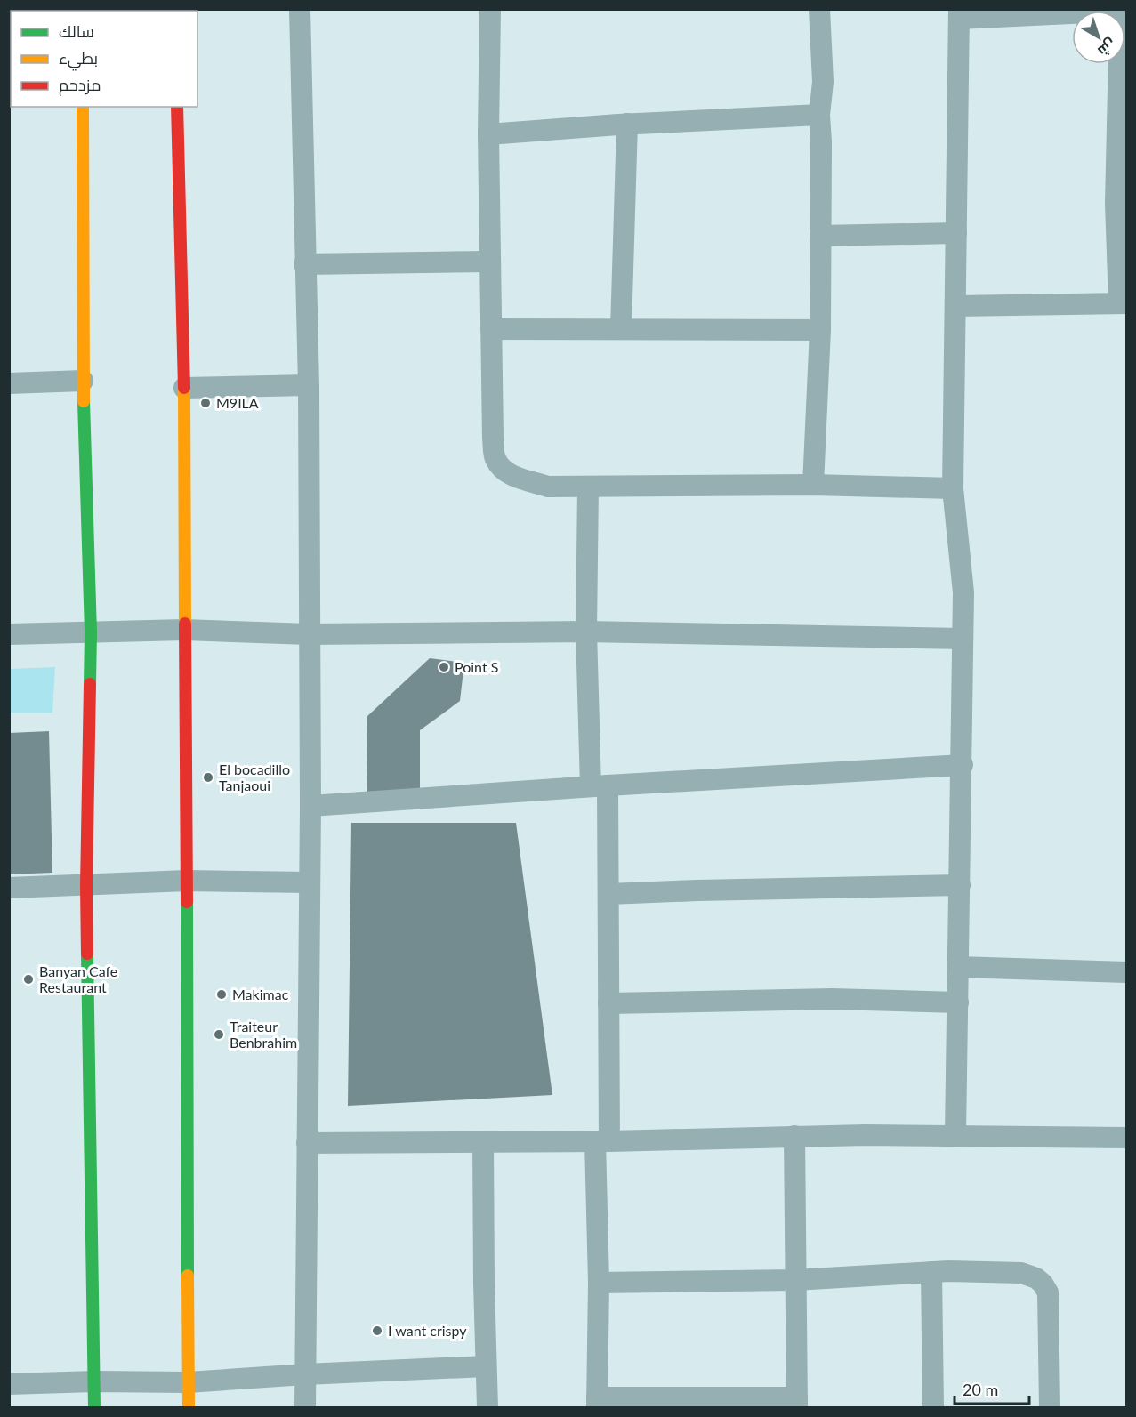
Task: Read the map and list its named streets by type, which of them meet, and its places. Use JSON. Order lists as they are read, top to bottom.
{
  "places": [
    "M9ILA",
    "Point S",
    "El bocadillo Tanjaoui",
    "Banyan Cafe Restaurant",
    "Makimac",
    "Traiteur Benbrahim",
    "I want crispy"
  ],
  "legend": ["سالك", "بطيء", "مزدحم"],
  "scale_bar": "20 m",
  "north": "bottom right"
}
